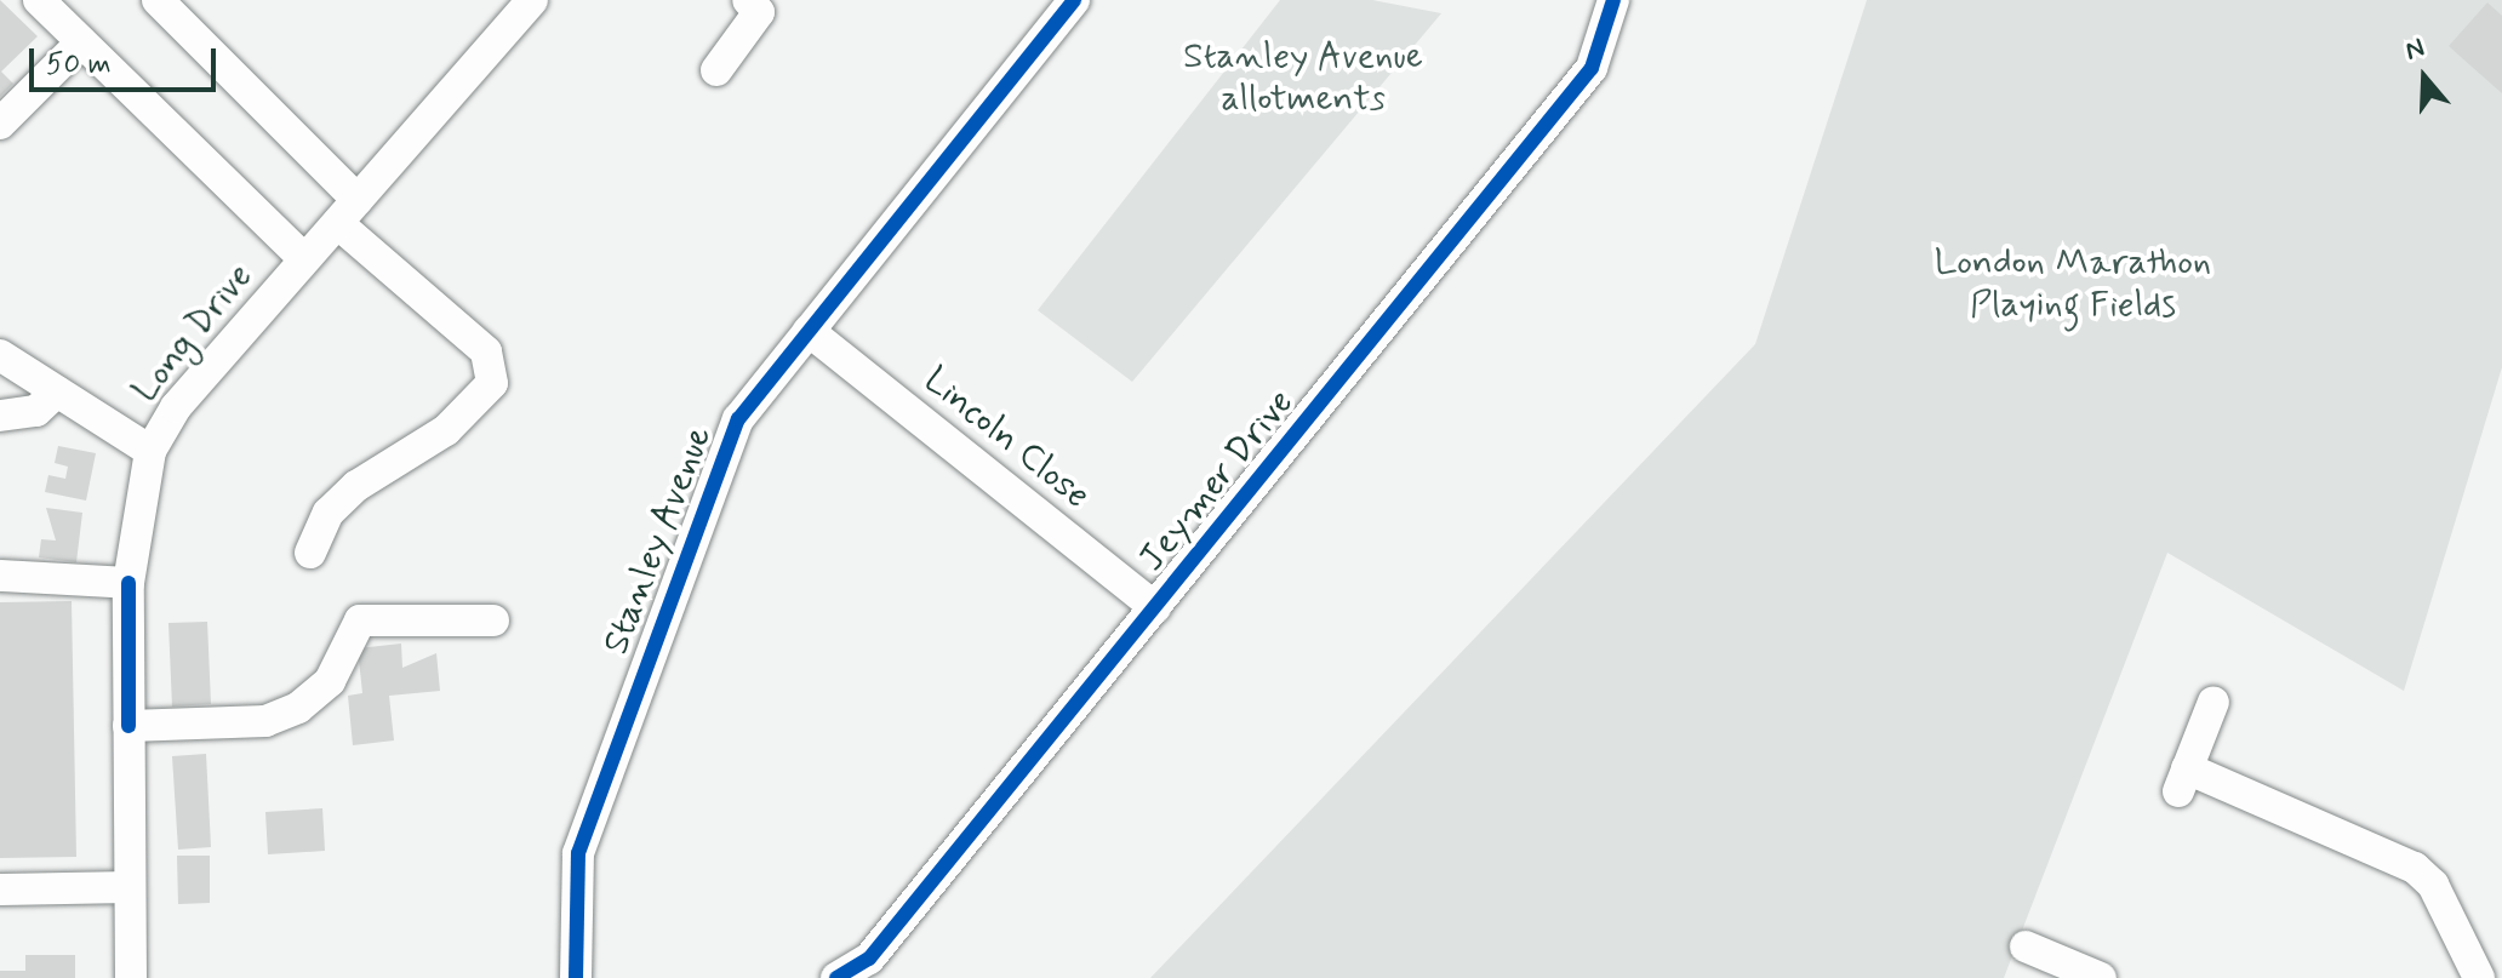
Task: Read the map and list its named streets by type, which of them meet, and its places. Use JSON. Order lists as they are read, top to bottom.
{
  "streets": {
    "street": [
      "Long Drive",
      "Lincoln Close",
      "Jeymer Drive",
      "Stanley Avenue"
    ]
  },
  "crossings": [
    ["Lincoln Close", "Jeymer Drive"],
    ["Lincoln Close", "Stanley Avenue"]
  ],
  "parks": ["Stanley Avenue allotments", "London Marathon Playing Fields"],
  "scale_bar": "50 m",
  "north": "top"
}
